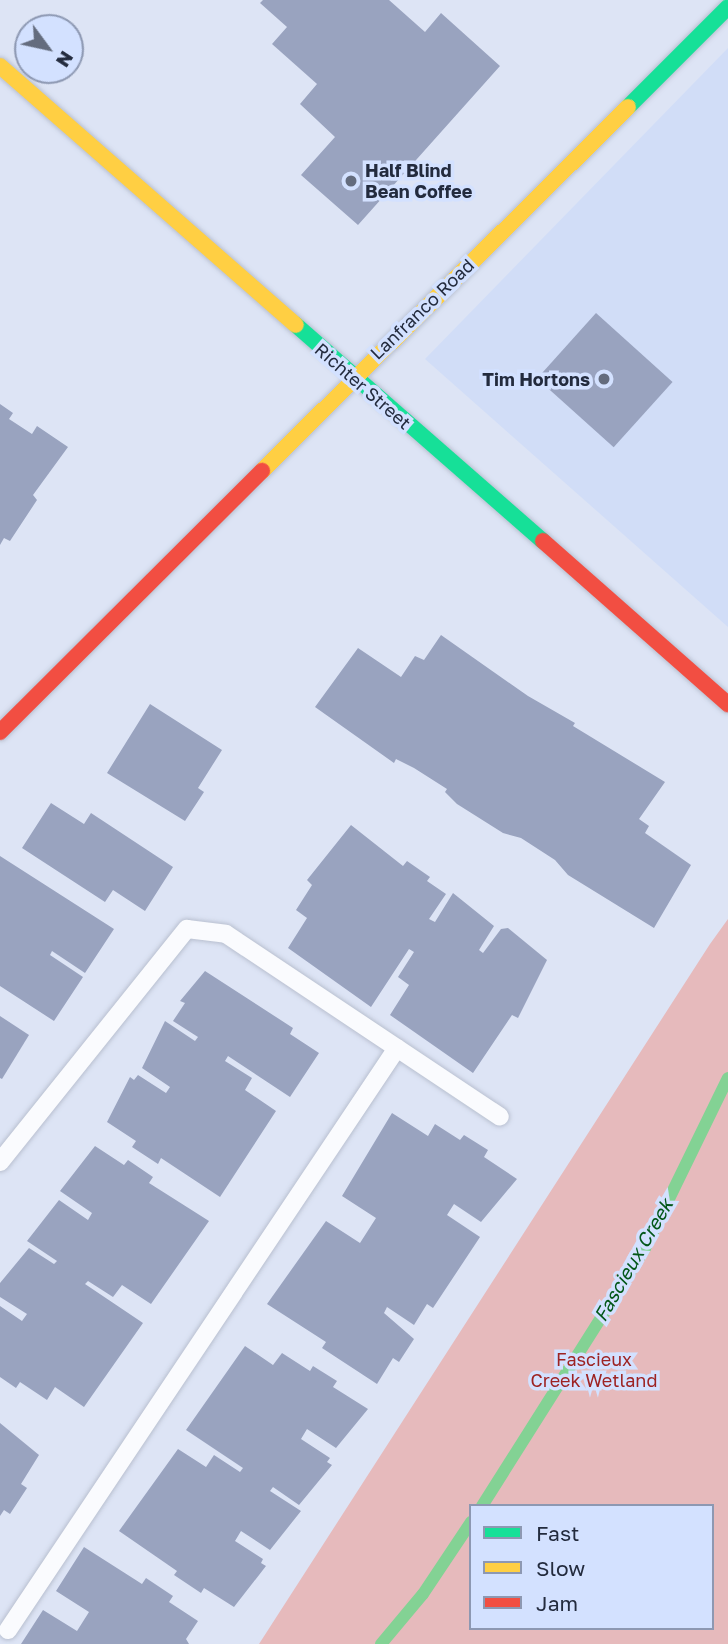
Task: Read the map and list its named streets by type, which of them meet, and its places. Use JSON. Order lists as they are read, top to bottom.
{
  "streets": {
    "street": ["Lanfranco Road", "Richter Street"]
  },
  "crossings": [
    ["Lanfranco Road", "Richter Street"]
  ],
  "water": ["Fascieux Creek"],
  "parks": ["Fascieux Creek Wetland"],
  "places": ["Half Blind Bean Coffee", "Tim Hortons"],
  "legend": ["Fast", "Slow", "Jam"],
  "north": "bottom right"
}
